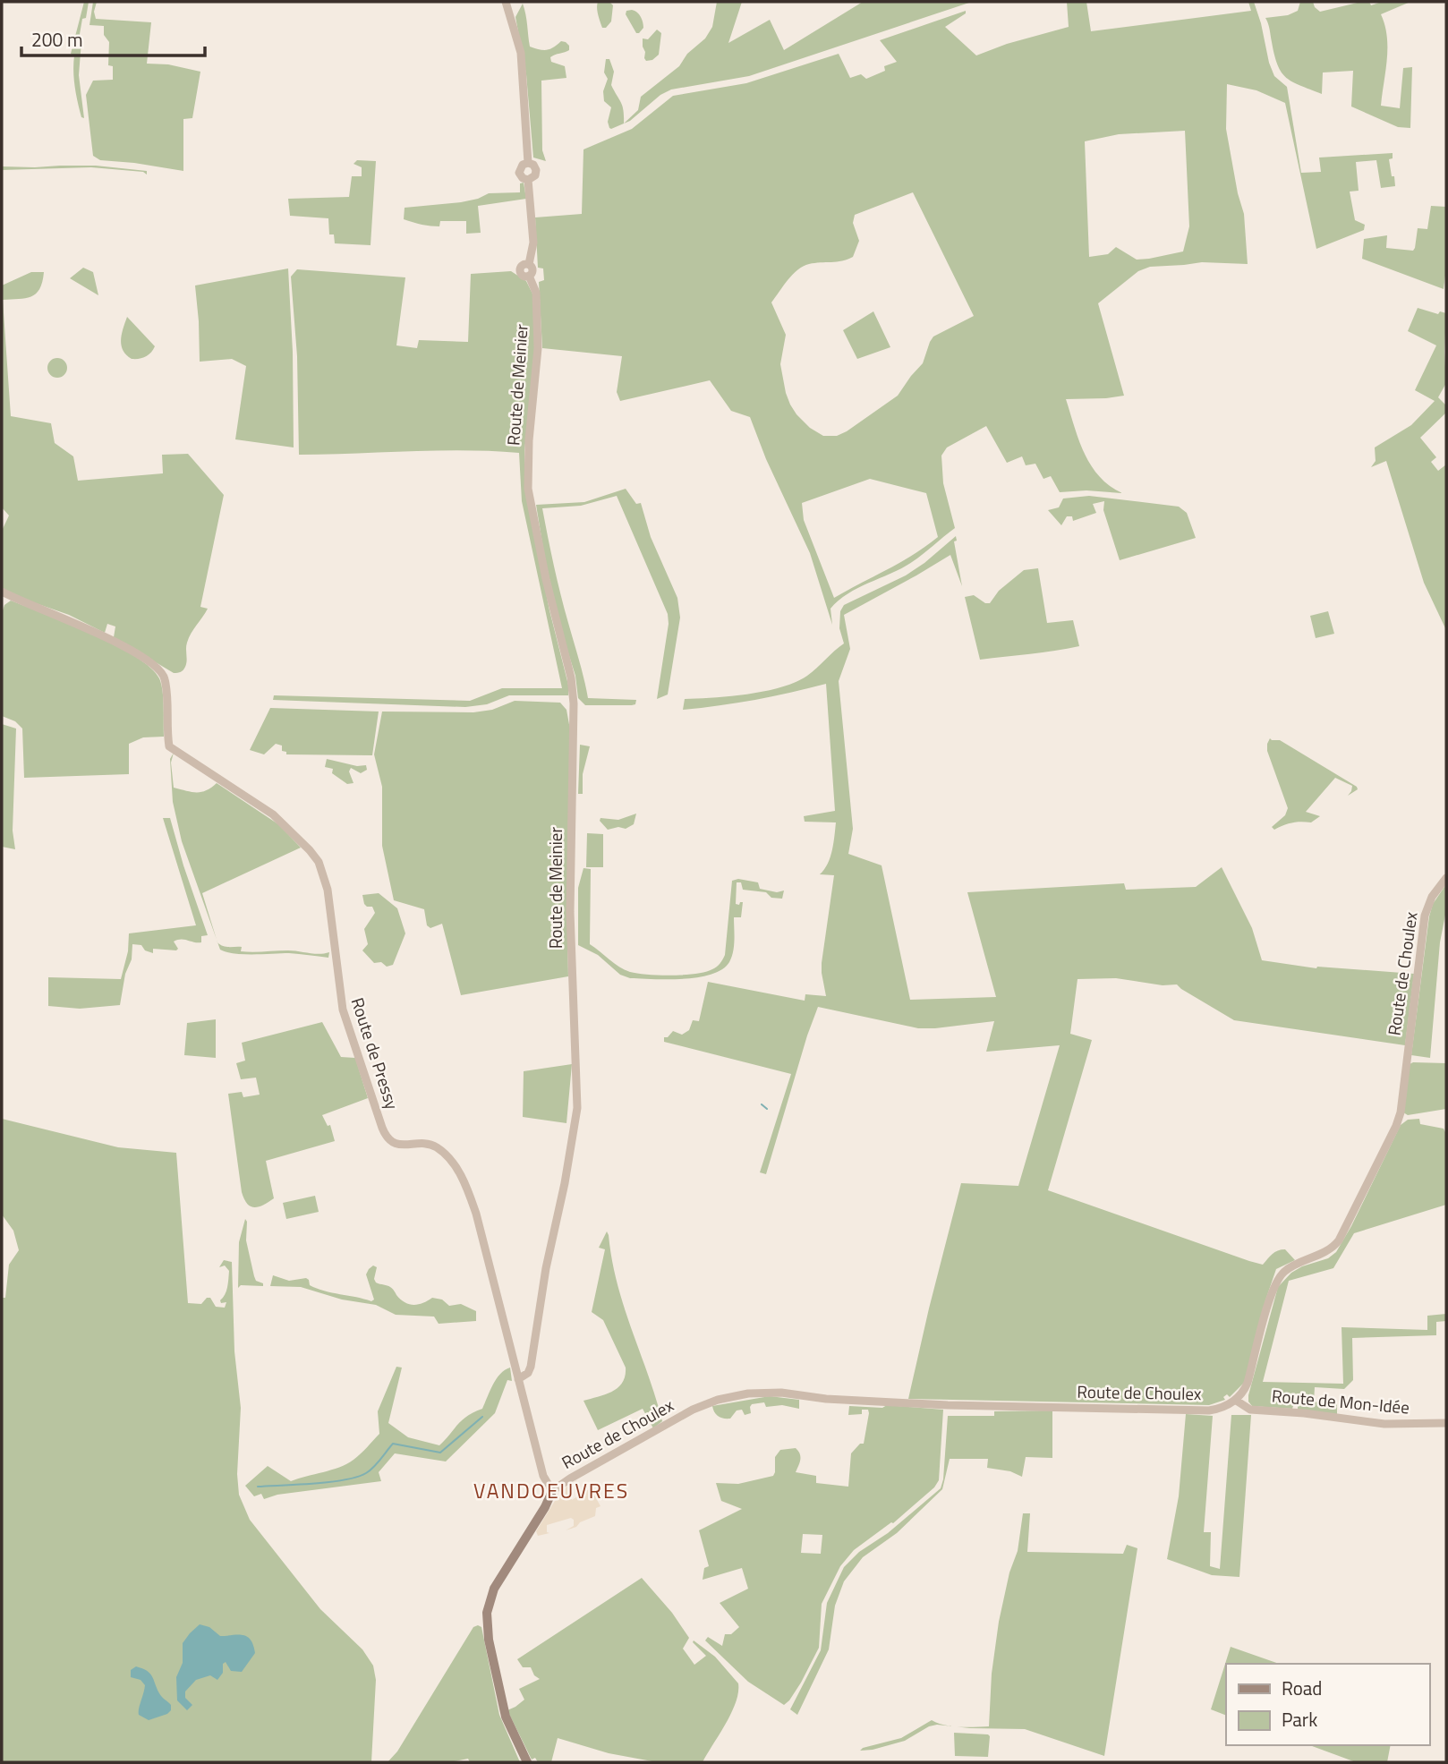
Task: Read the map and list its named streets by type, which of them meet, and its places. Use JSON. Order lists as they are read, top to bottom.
{
  "streets": {
    "street": [
      "Route de Meinier",
      "Route de Choulex",
      "Route de Pressy",
      "Route de Mon-Idée"
    ]
  },
  "crossings": [
    ["Route de Meinier", "Route de Pressy"],
    ["Route de Choulex", "Route de Mon-Idée"]
  ],
  "districts": ["VANDOEUVRES"],
  "legend": ["Road", "Park"],
  "scale_bar": "200 m"
}
